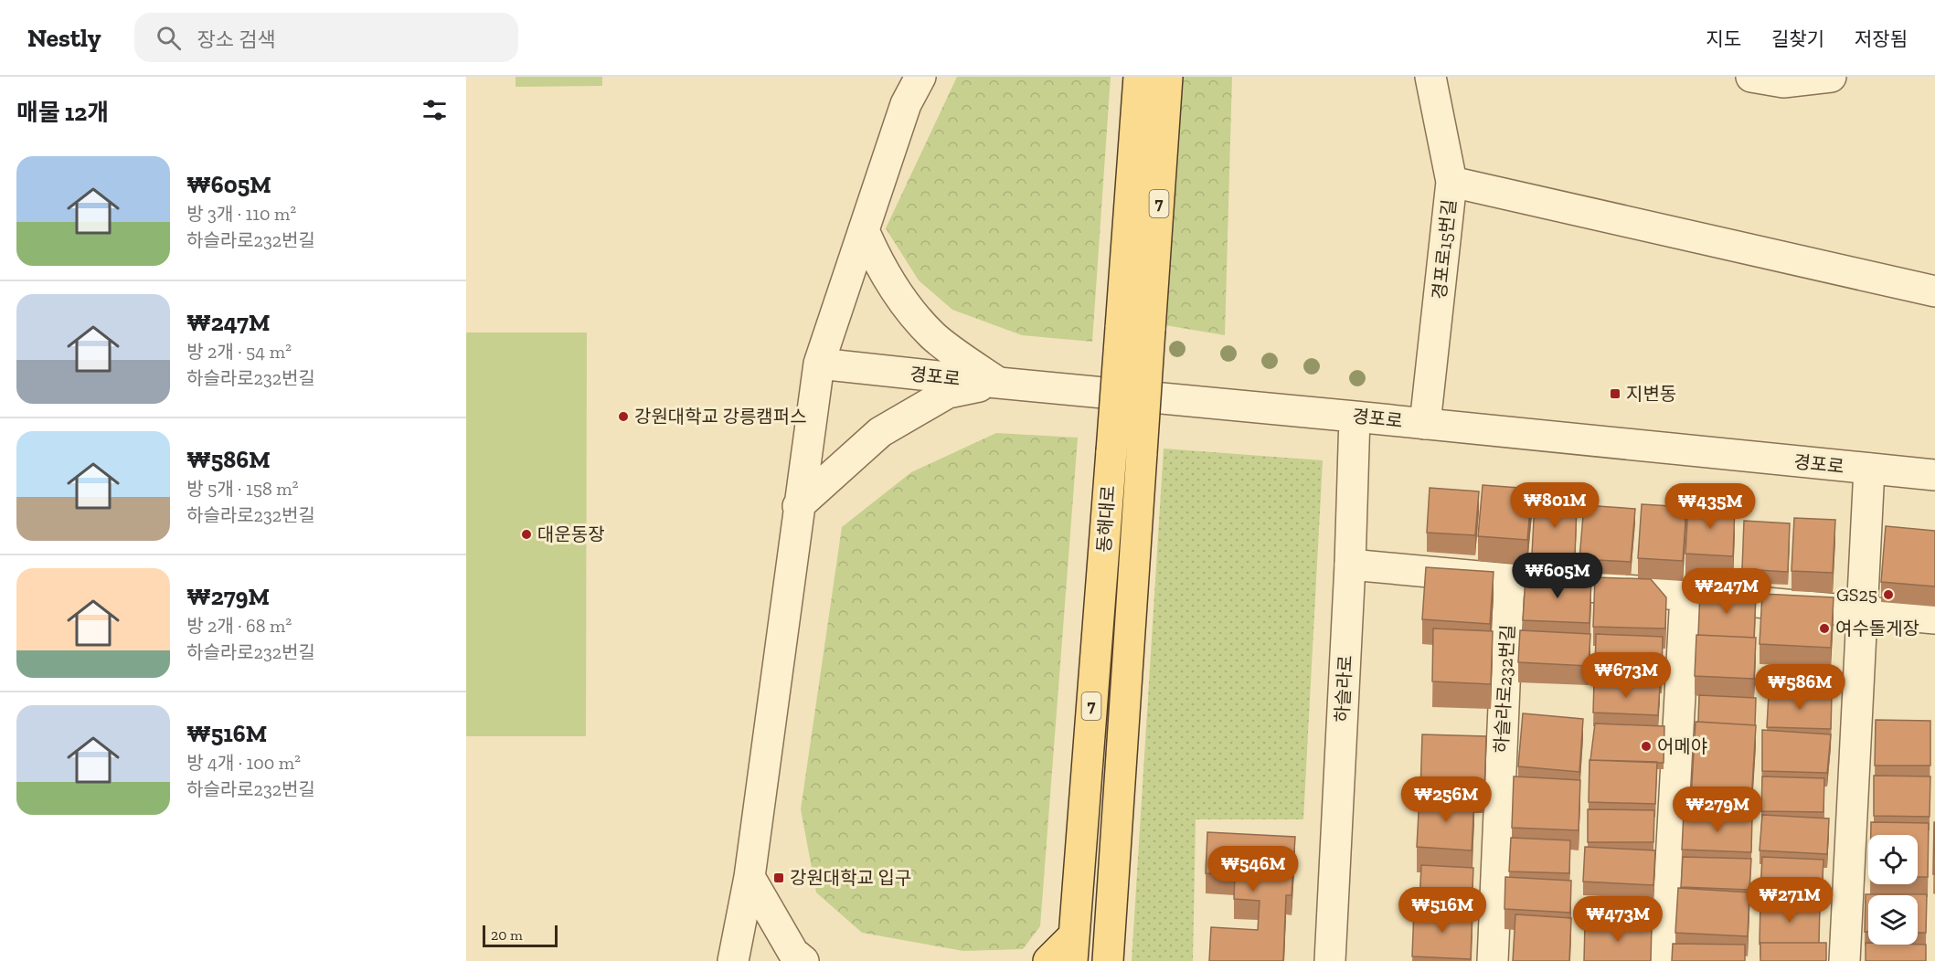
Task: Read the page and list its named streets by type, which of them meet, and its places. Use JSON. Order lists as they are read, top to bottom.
{
  "streets": {
    "main road": ["7", "동해대로"],
    "street": [
      "경포로15번길",
      "경포로",
      "하슬라로",
      "하슬라로232번길"
    ]
  },
  "crossings": [
    ["경포로15번길", "경포로"],
    ["경포로", "하슬라로"]
  ],
  "places": {
    "transit": ["지변동", "강원대학교 입구"],
    "other": [
      "강원대학교 강릉캠퍼스",
      "대운동장",
      "GS25",
      "여수돌게장",
      "어메야"
    ]
  },
  "scale_bar": "20 m",
  "page": {
    "header": "Nestly",
    "search": "장소 검색",
    "nav": ["지도", "길찾기", "저장됨"],
    "heading": "매물 12개",
    "list": [
      {
        "name": "₩605M",
        "note": "방 3개 · 110 m² · 하슬라로232번길"
      },
      {
        "name": "₩247M",
        "note": "방 2개 · 54 m² · 하슬라로232번길"
      },
      {
        "name": "₩586M",
        "note": "방 5개 · 158 m² · 하슬라로232번길"
      },
      {
        "name": "₩279M",
        "note": "방 2개 · 68 m² · 하슬라로232번길"
      },
      {
        "name": "₩516M",
        "note": "방 4개 · 100 m² · 하슬라로232번길"
      }
    ],
    "price": [
      "₩801M",
      "₩435M",
      "₩605M",
      "₩247M",
      "₩673M",
      "₩586M",
      "₩256M",
      "₩279M",
      "₩546M",
      "₩271M",
      "₩516M",
      "₩473M"
    ],
    "scale": "20 m"
  }
}
